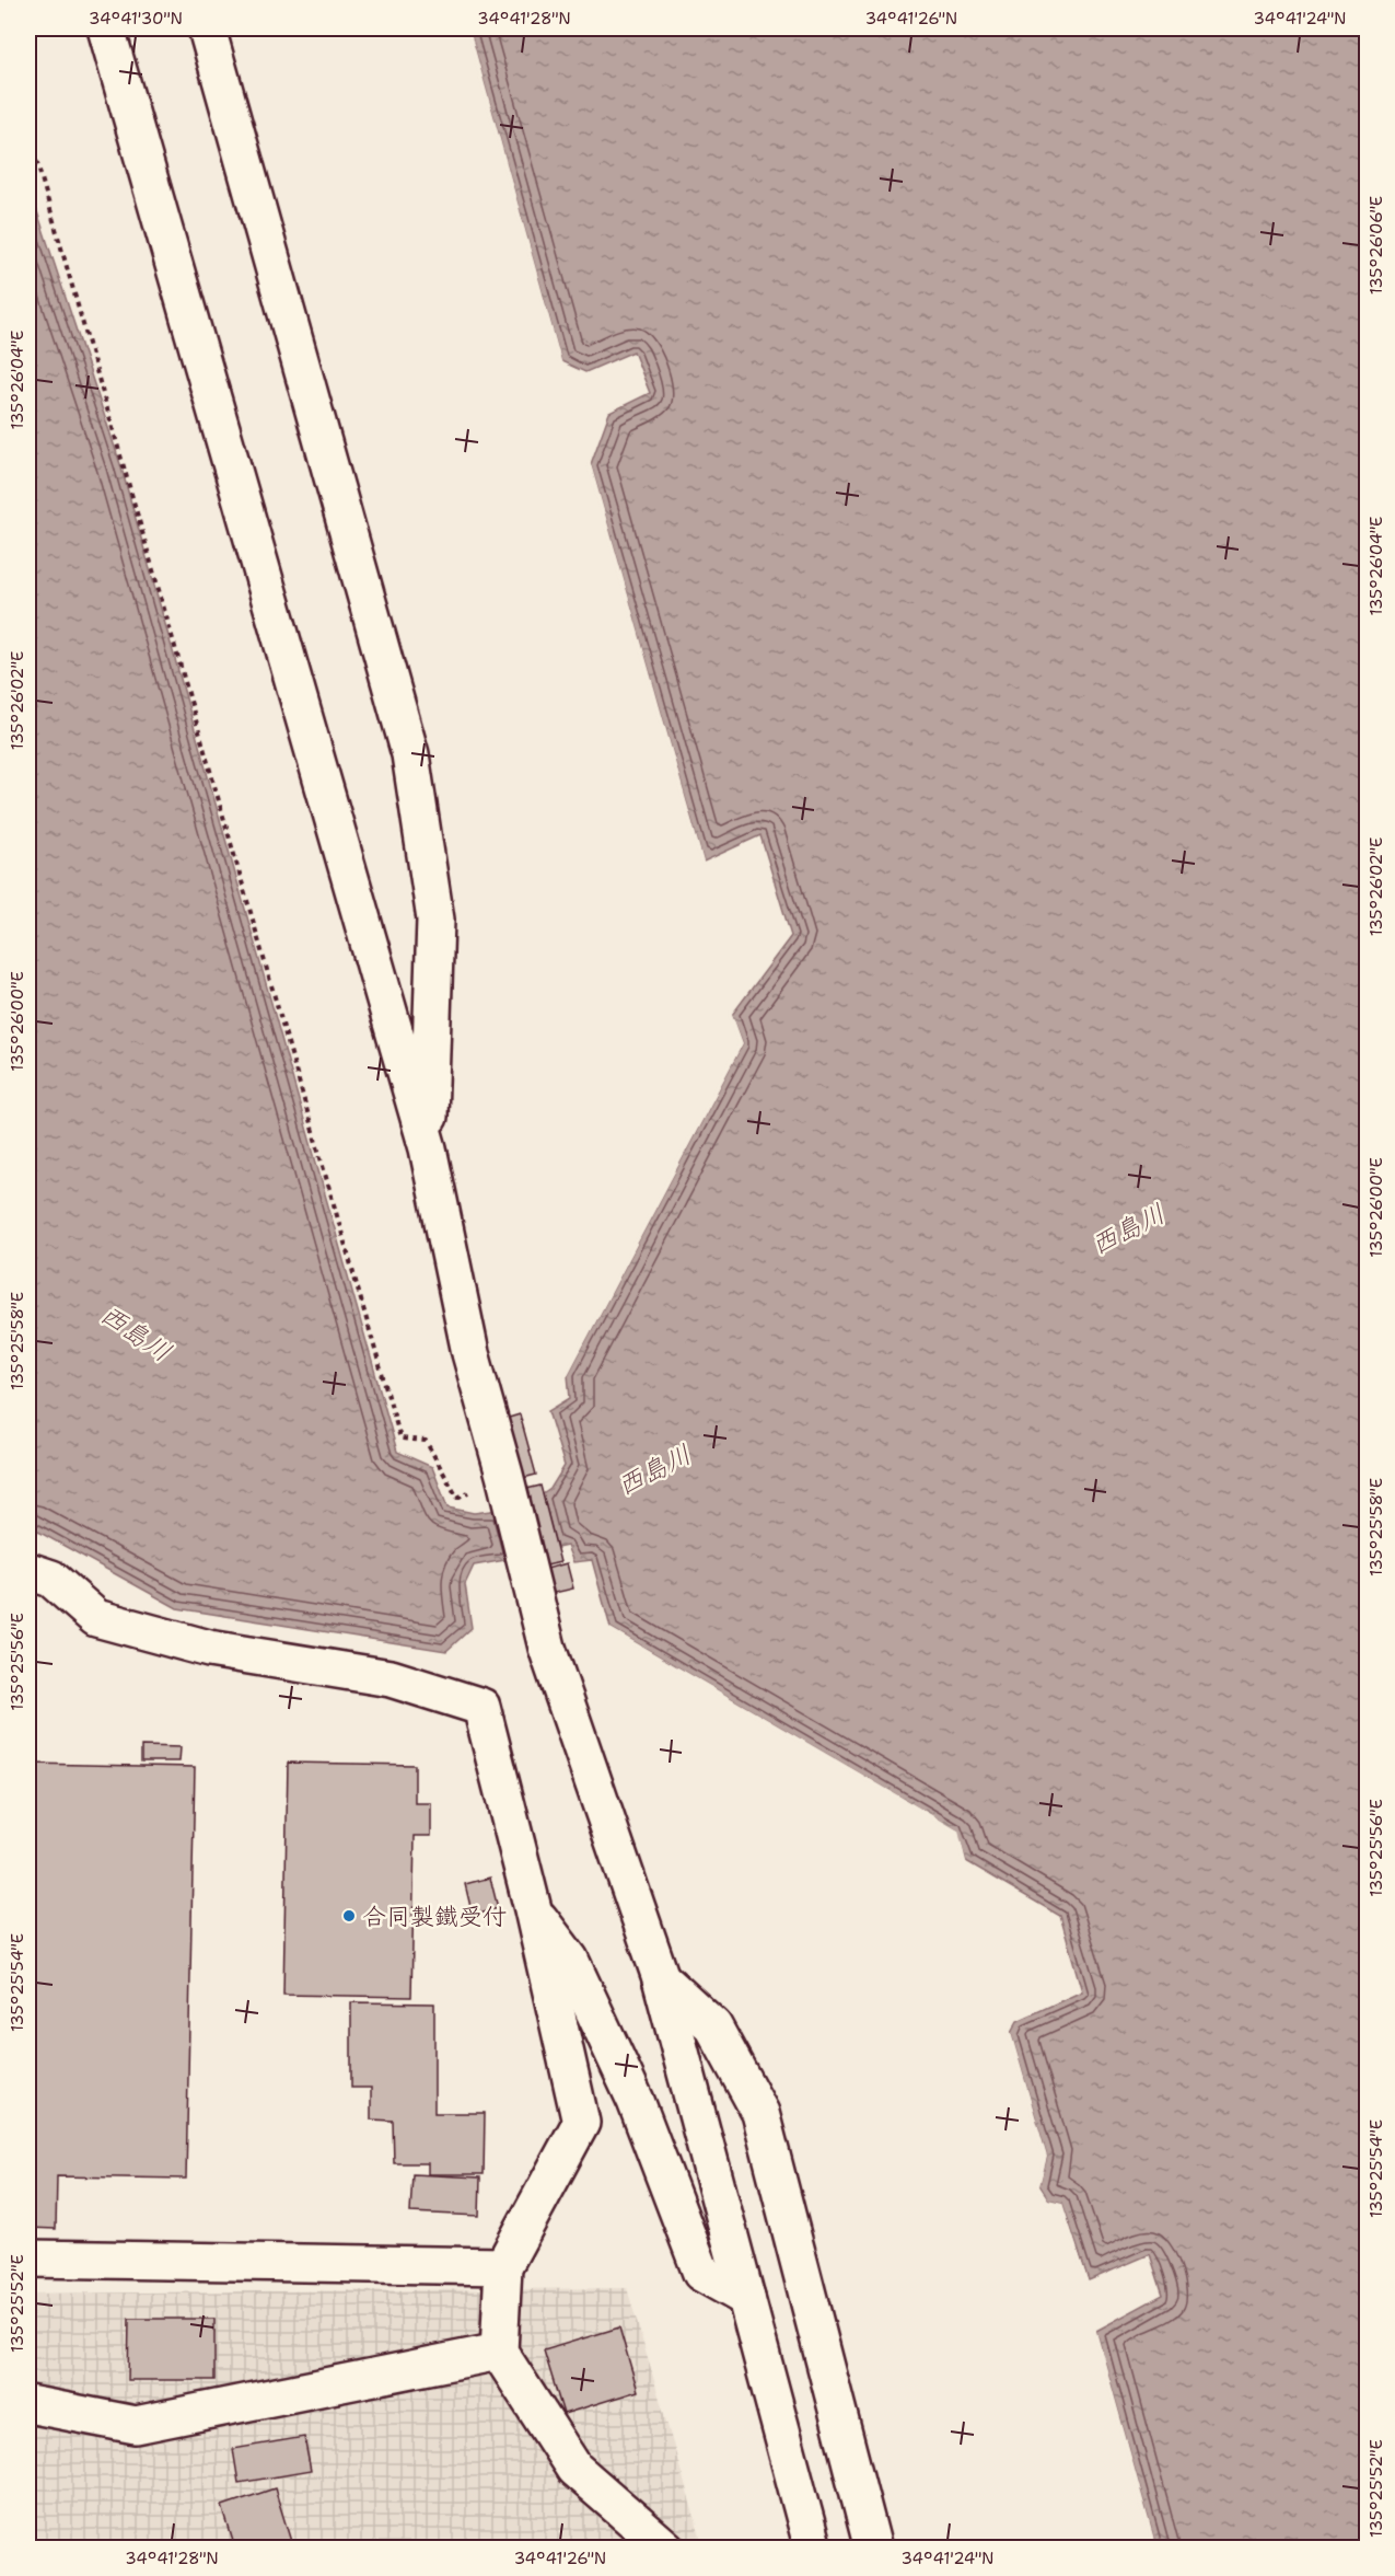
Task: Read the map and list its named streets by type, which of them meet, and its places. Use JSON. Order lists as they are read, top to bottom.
{
  "water": ["西島川"],
  "places": ["合同製鐵受付"],
  "coordinates": [
    "34°41'30\"N",
    "34°41'28\"N",
    "34°41'26\"N",
    "34°41'24\"N",
    "135°26'06\"E",
    "135°26'04\"E",
    "135°26'02\"E",
    "135°26'00\"E",
    "135°25'58\"E",
    "135°25'56\"E",
    "135°25'54\"E",
    "135°25'52\"E"
  ]
}
